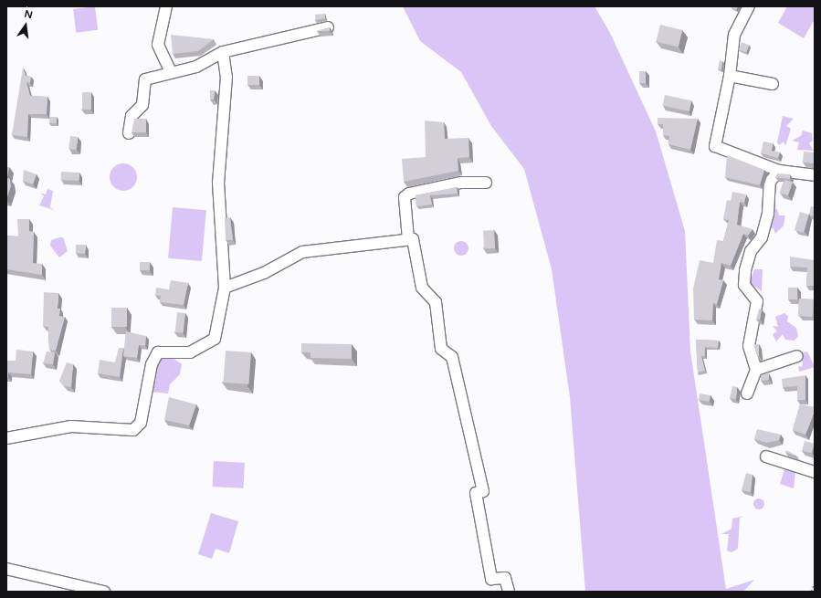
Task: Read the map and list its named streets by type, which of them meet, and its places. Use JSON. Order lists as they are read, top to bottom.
{
  "north": "top"
}
